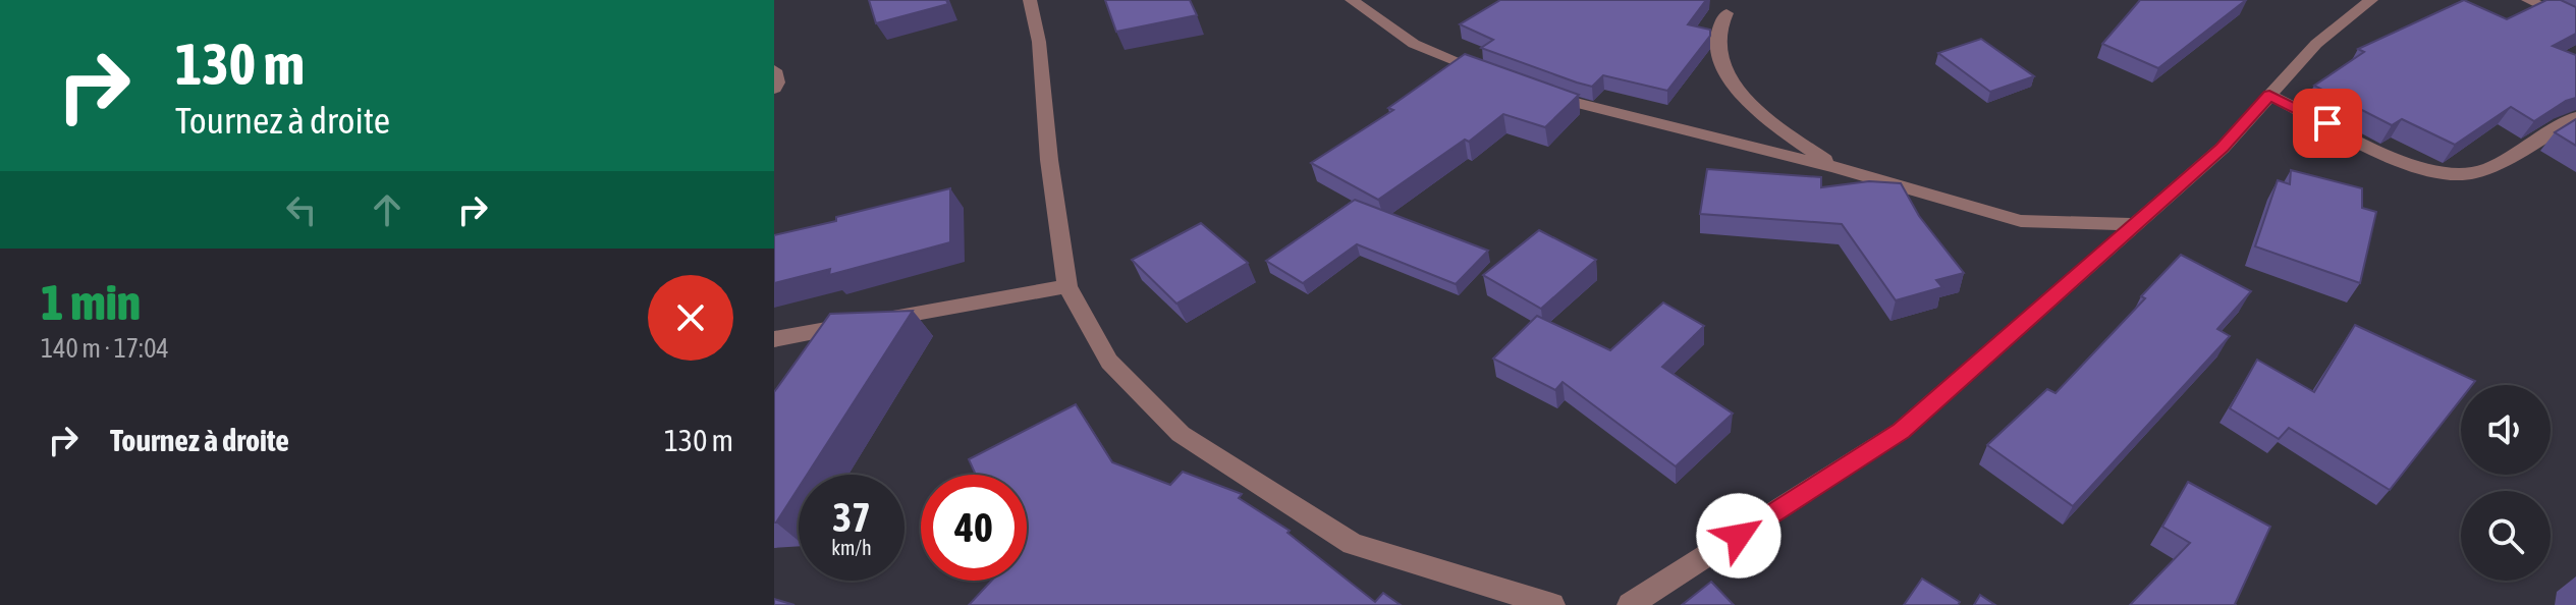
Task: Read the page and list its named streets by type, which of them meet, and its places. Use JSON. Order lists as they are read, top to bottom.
{
  "page": {
    "turn": ["130 m", "Tournez à droite"],
    "heading": ["1 min", "140 m · 17:04"],
    "list": [
      {
        "name": "Tournez à droite",
        "value": "130 m"
      }
    ],
    "speed": "37 km/h",
    "limit": "40"
  }
}
